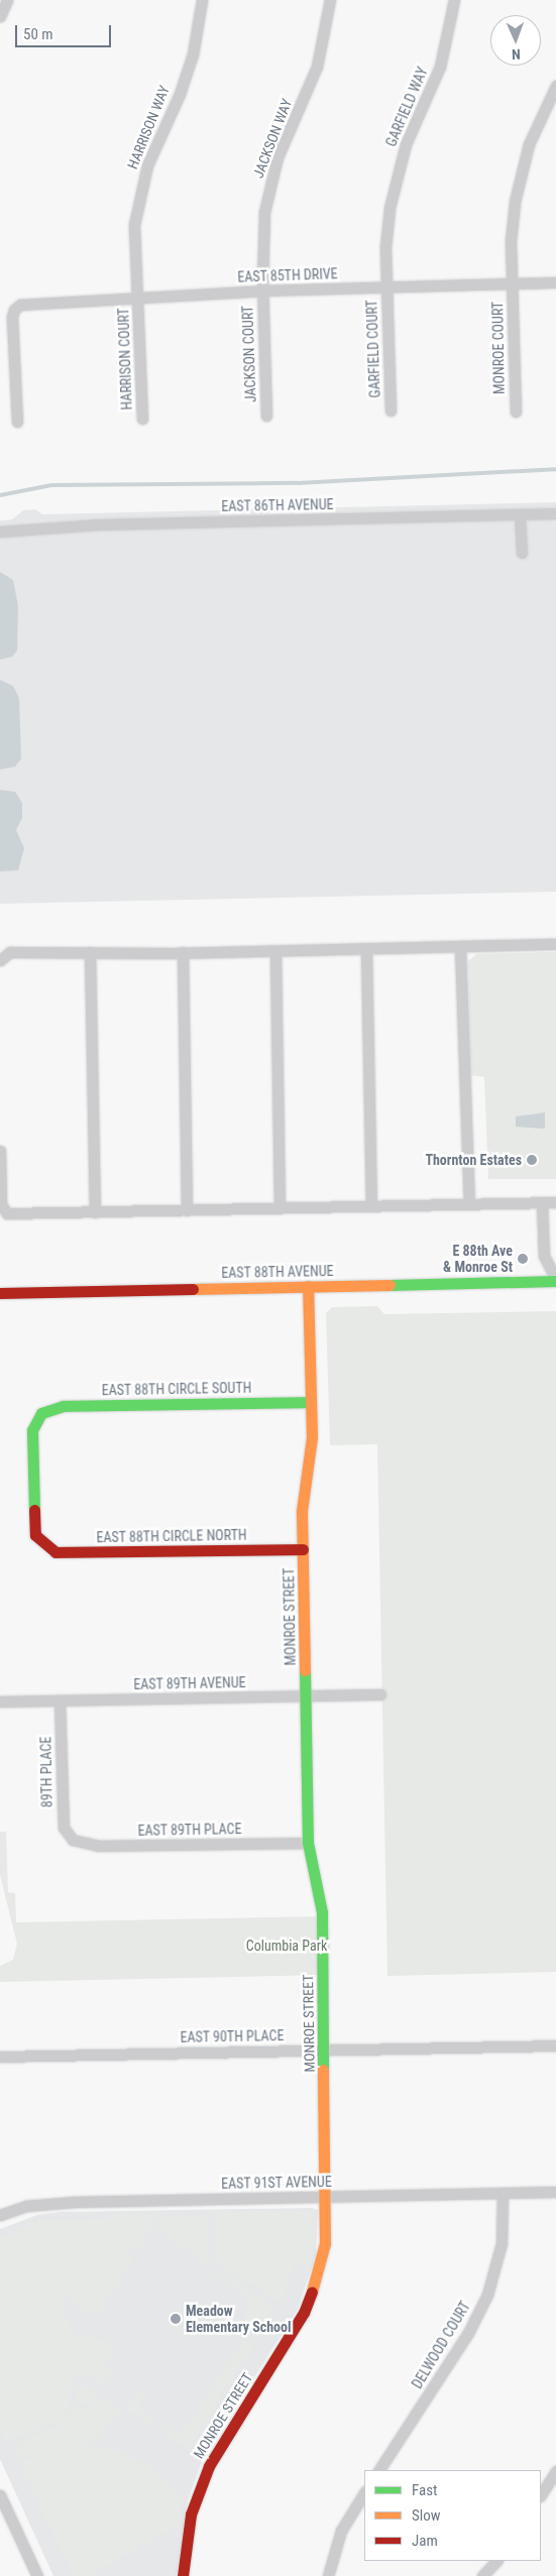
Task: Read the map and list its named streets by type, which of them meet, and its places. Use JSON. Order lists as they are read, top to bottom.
{
  "streets": {
    "street": [
      "GARFIELD WAY",
      "HARRISON WAY",
      "JACKSON WAY",
      "EAST 85TH DRIVE",
      "MONROE COURT",
      "GARFIELD COURT",
      "JACKSON COURT",
      "HARRISON COURT",
      "EAST 86TH AVENUE",
      "EAST 88TH AVENUE",
      "EAST 88TH CIRCLE SOUTH",
      "EAST 88TH CIRCLE NORTH",
      "MONROE STREET",
      "EAST 89TH AVENUE",
      "89TH PLACE",
      "EAST 89TH PLACE",
      "EAST 90TH PLACE",
      "EAST 91ST AVENUE",
      "DELWOOD COURT"
    ]
  },
  "crossings": [
    ["GARFIELD WAY", "EAST 85TH DRIVE"],
    ["GARFIELD WAY", "GARFIELD COURT"],
    ["HARRISON WAY", "EAST 85TH DRIVE"],
    ["HARRISON WAY", "HARRISON COURT"],
    ["JACKSON WAY", "EAST 85TH DRIVE"],
    ["JACKSON WAY", "JACKSON COURT"],
    ["EAST 85TH DRIVE", "MONROE COURT"],
    ["EAST 85TH DRIVE", "GARFIELD COURT"],
    ["EAST 85TH DRIVE", "JACKSON COURT"],
    ["EAST 85TH DRIVE", "HARRISON COURT"],
    ["EAST 88TH AVENUE", "MONROE STREET"],
    ["EAST 88TH CIRCLE SOUTH", "EAST 88TH CIRCLE NORTH"],
    ["EAST 88TH CIRCLE SOUTH", "MONROE STREET"],
    ["EAST 88TH CIRCLE NORTH", "MONROE STREET"],
    ["MONROE STREET", "EAST 89TH AVENUE"],
    ["MONROE STREET", "EAST 89TH PLACE"],
    ["MONROE STREET", "EAST 90TH PLACE"],
    ["MONROE STREET", "EAST 91ST AVENUE"],
    ["EAST 89TH AVENUE", "89TH PLACE"],
    ["89TH PLACE", "EAST 89TH PLACE"],
    ["EAST 91ST AVENUE", "DELWOOD COURT"]
  ],
  "parks": ["Columbia Park"],
  "places": ["Thornton Estates", "E 88th Ave & Monroe St", "Meadow Elementary School"],
  "legend": ["Fast", "Slow", "Jam"],
  "scale_bar": "50 m",
  "north": "bottom"
}
